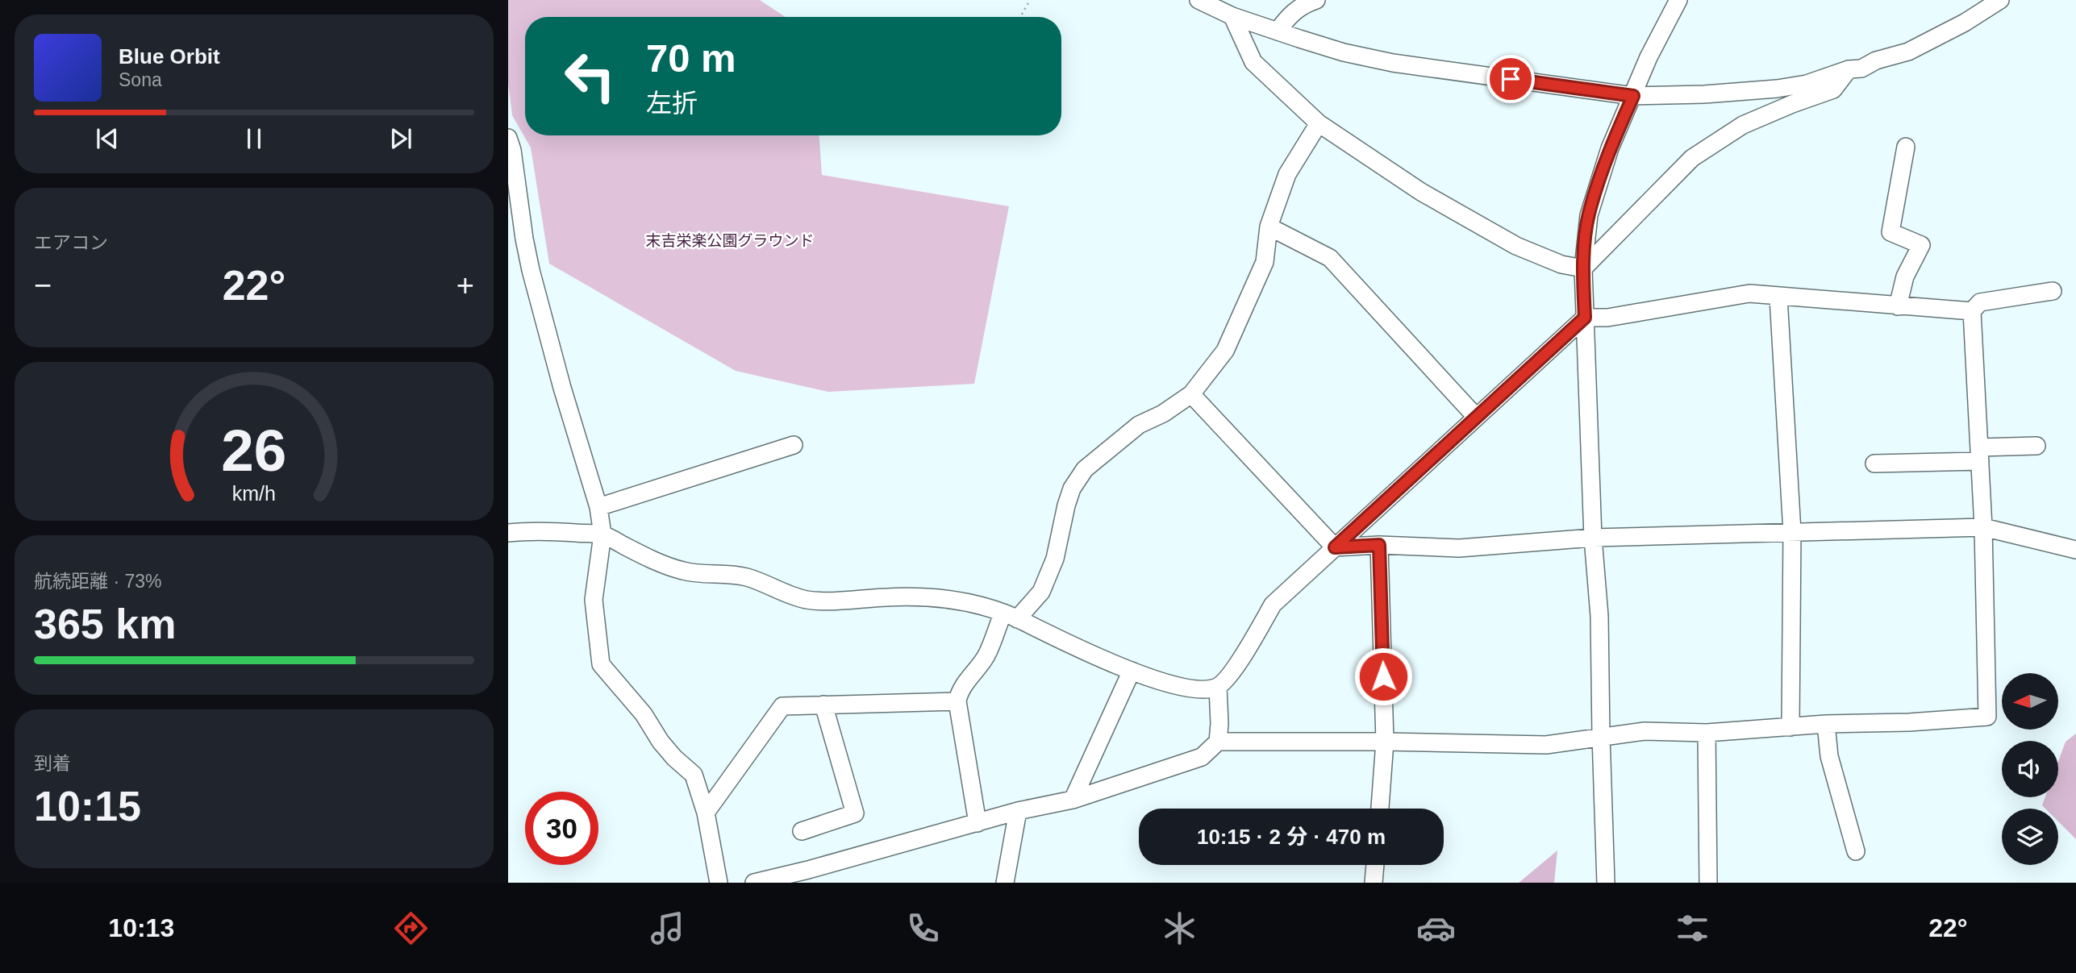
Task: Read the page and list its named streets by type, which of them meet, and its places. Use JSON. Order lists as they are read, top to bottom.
{
  "parks": ["末吉栄楽公園グラウンド"],
  "north": "left",
  "page": {
    "turn": ["70 m", "左折"],
    "song": ["Blue Orbit", "Sona"],
    "tile": [
      "エアコン",
      ["航続距離 · 73%", "365 km"],
      ["到着", "10:15"]
    ],
    "heat": ["−", "22°", "+"],
    "limit": "30",
    "trip": "10:15 · 2 分 · 470 m",
    "tabs": ["10:13", "22°"],
    "gauge": ["26", "km/h"]
  }
}
